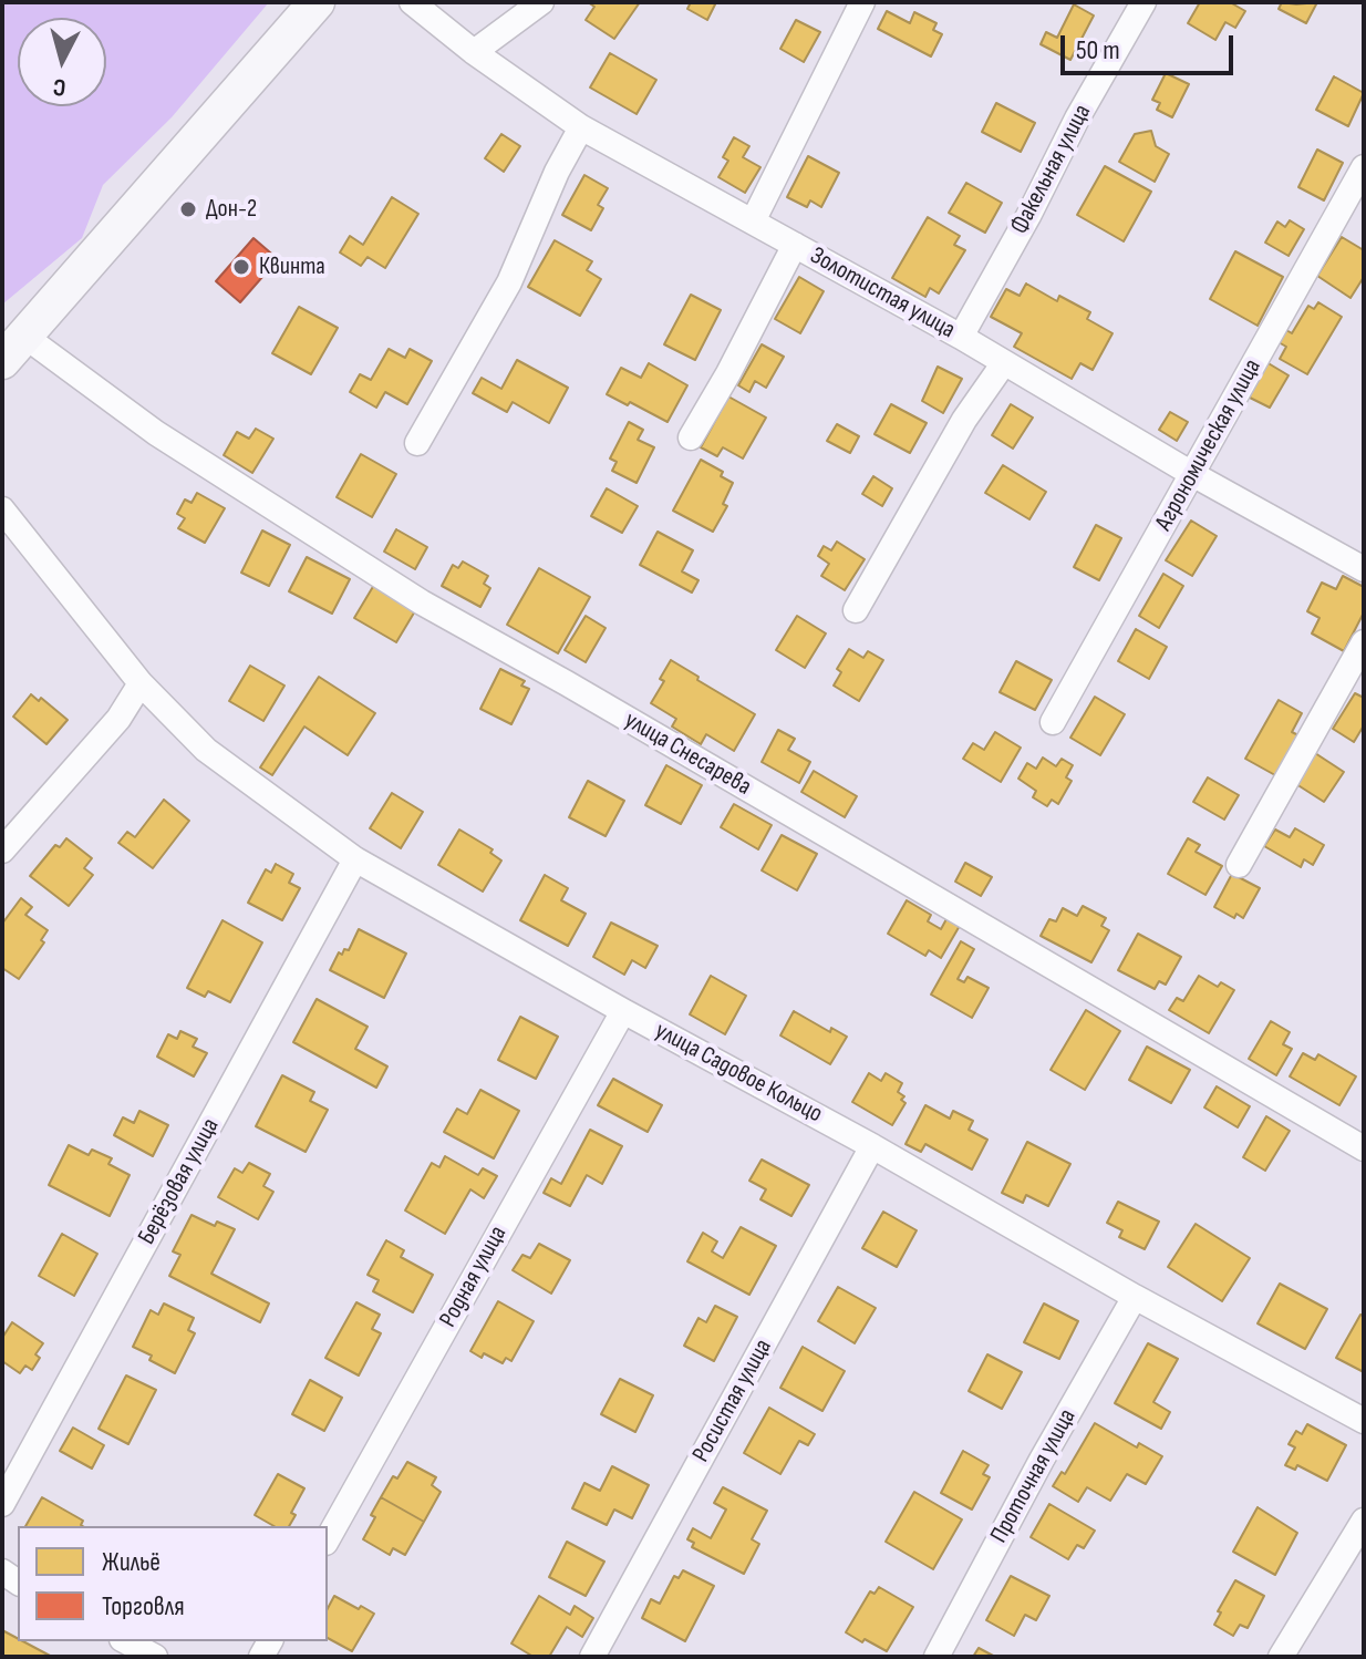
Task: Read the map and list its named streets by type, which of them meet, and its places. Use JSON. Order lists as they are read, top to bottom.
{
  "streets": {
    "street": [
      "Факельная улица",
      "Золотистая улица",
      "Агрономическая улица",
      "улица Снесарева",
      "улица Садовое Кольцо",
      "Берёзовая улица",
      "Родная улица",
      "Росистая улица",
      "Проточная улица"
    ]
  },
  "crossings": [
    ["Факельная улица", "Золотистая улица"],
    ["Золотистая улица", "Агрономическая улица"],
    ["улица Садовое Кольцо", "Берёзовая улица"],
    ["улица Садовое Кольцо", "Родная улица"],
    ["улица Садовое Кольцо", "Росистая улица"],
    ["улица Садовое Кольцо", "Проточная улица"]
  ],
  "places": ["Дон-2", "Квинта"],
  "legend": ["Жильё", "Торговля"],
  "scale_bar": "50 m",
  "north": "bottom"
}
